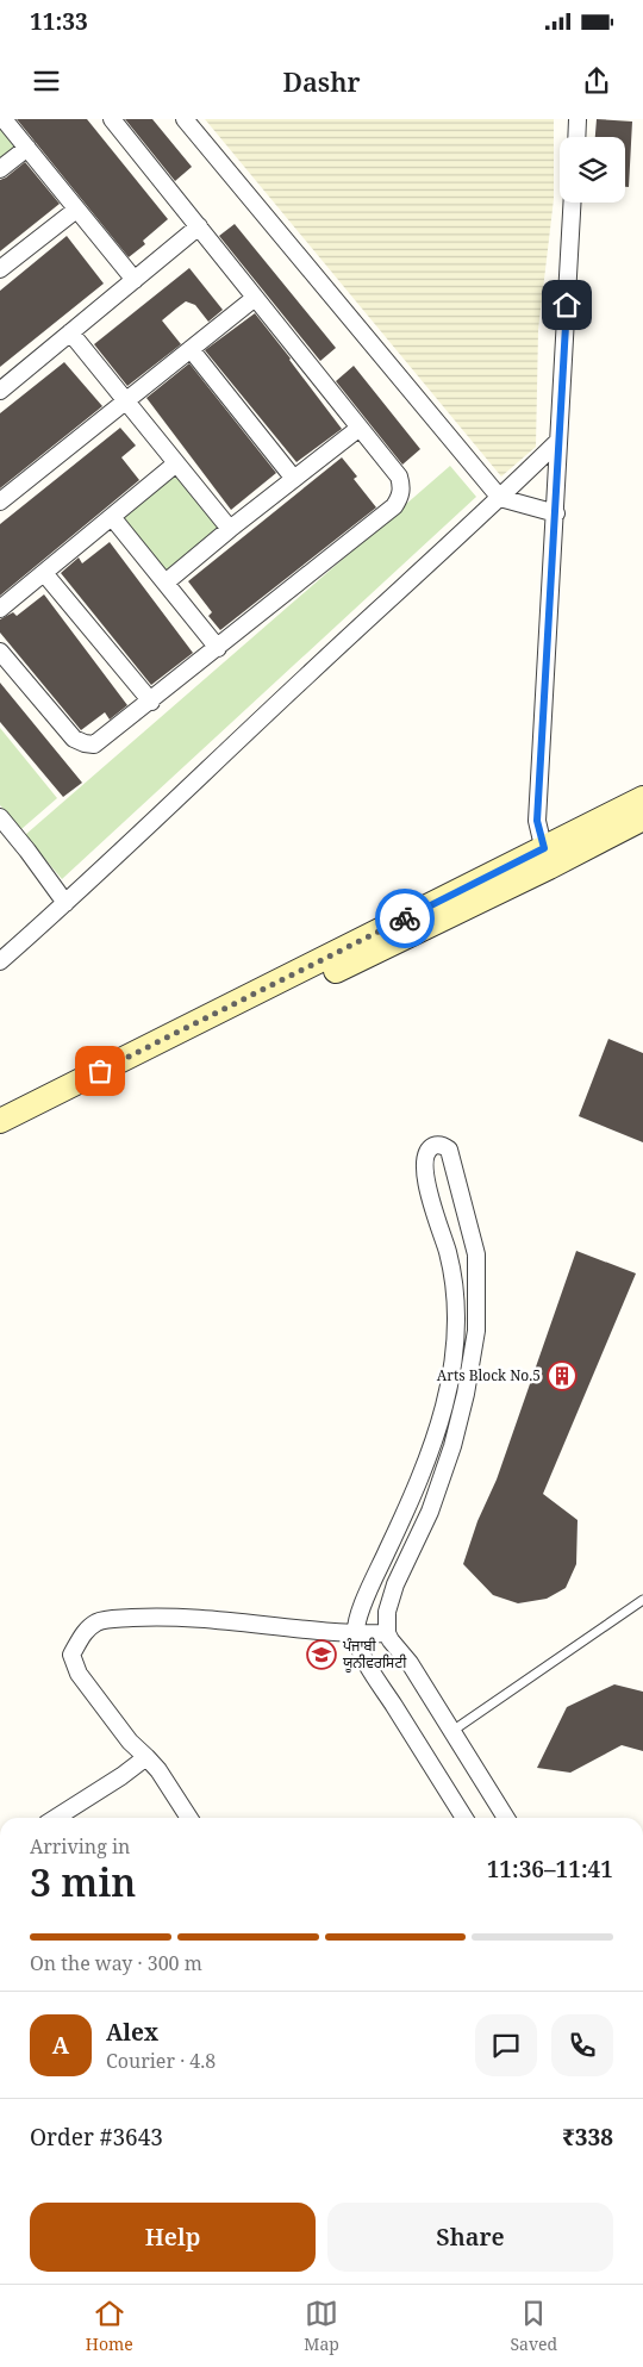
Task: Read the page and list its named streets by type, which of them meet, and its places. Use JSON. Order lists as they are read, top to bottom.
{
  "places": {
    "building": ["Arts Block No.5"],
    "school or university": ["ਪੰਜਾਬੀ ਯੂਨੀਵਰਸਿਟੀ"]
  },
  "page": {
    "status": "11:33",
    "header": "Dashr",
    "heading": ["3 min", "Arriving in", "11:36–11:41"],
    "panel": [
      "Alex",
      "Courier · 4.8",
      "Order #3643",
      "₹338"
    ],
    "bar": "On the way · 300 m",
    "round": "A",
    "buttons": ["Help", "Share"],
    "tabs": ["Home", "Map", "Saved"]
  }
}
